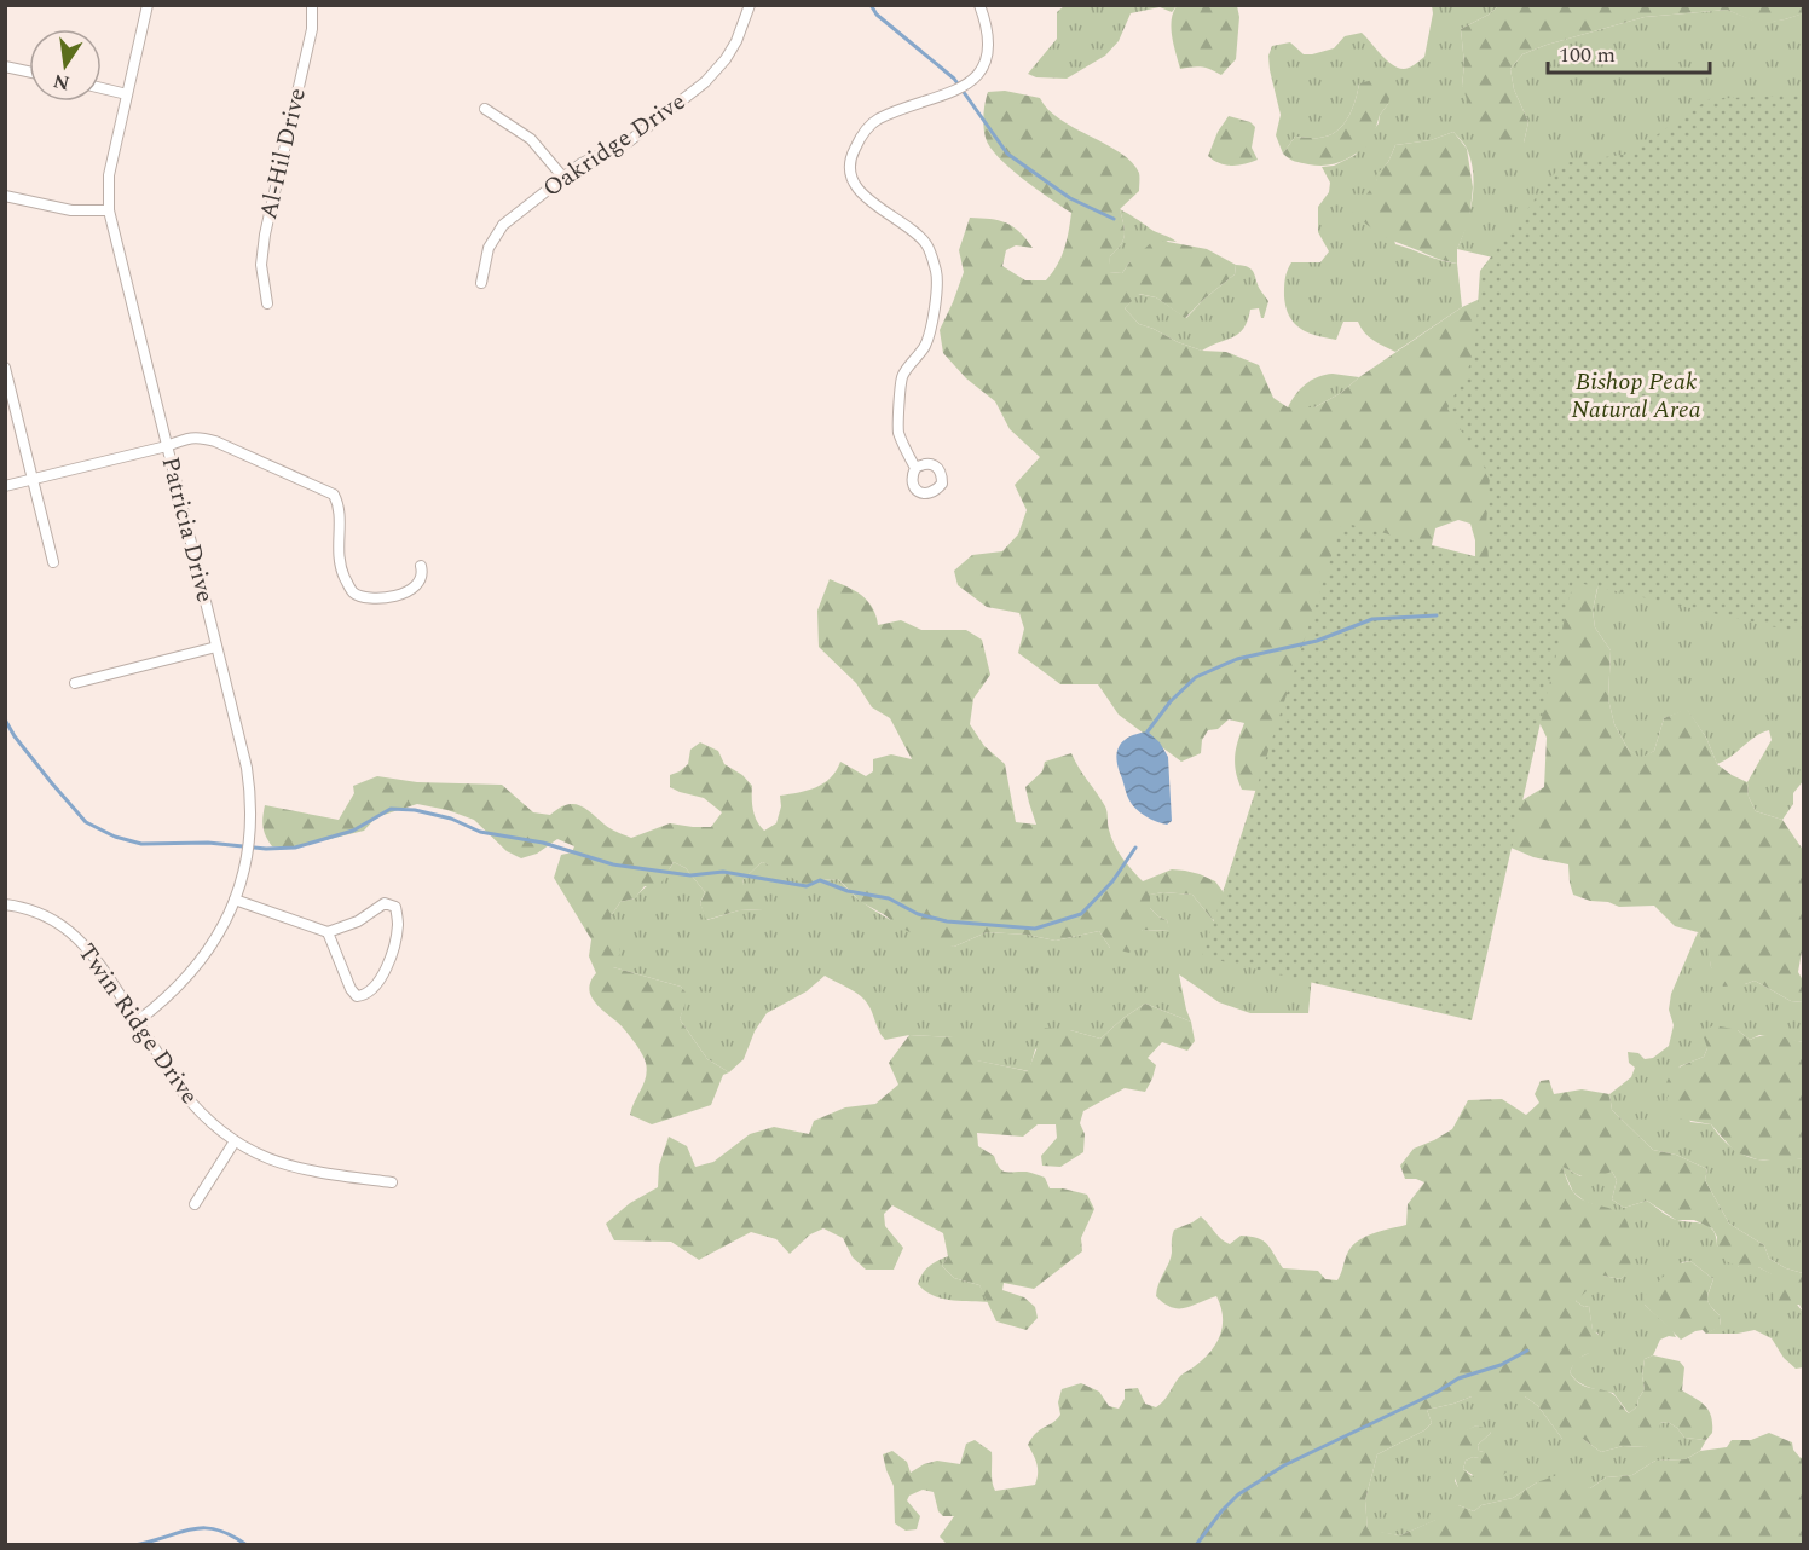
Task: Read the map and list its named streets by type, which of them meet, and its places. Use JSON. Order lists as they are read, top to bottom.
{
  "streets": {
    "street": [
      "Oakridge Drive",
      "Al-Hil Drive",
      "Patricia Drive",
      "Twin Ridge Drive"
    ]
  },
  "crossings": [
    ["Patricia Drive", "Twin Ridge Drive"]
  ],
  "parks": ["Bishop Peak Natural Area"],
  "scale_bar": "100 m",
  "north": "bottom"
}
